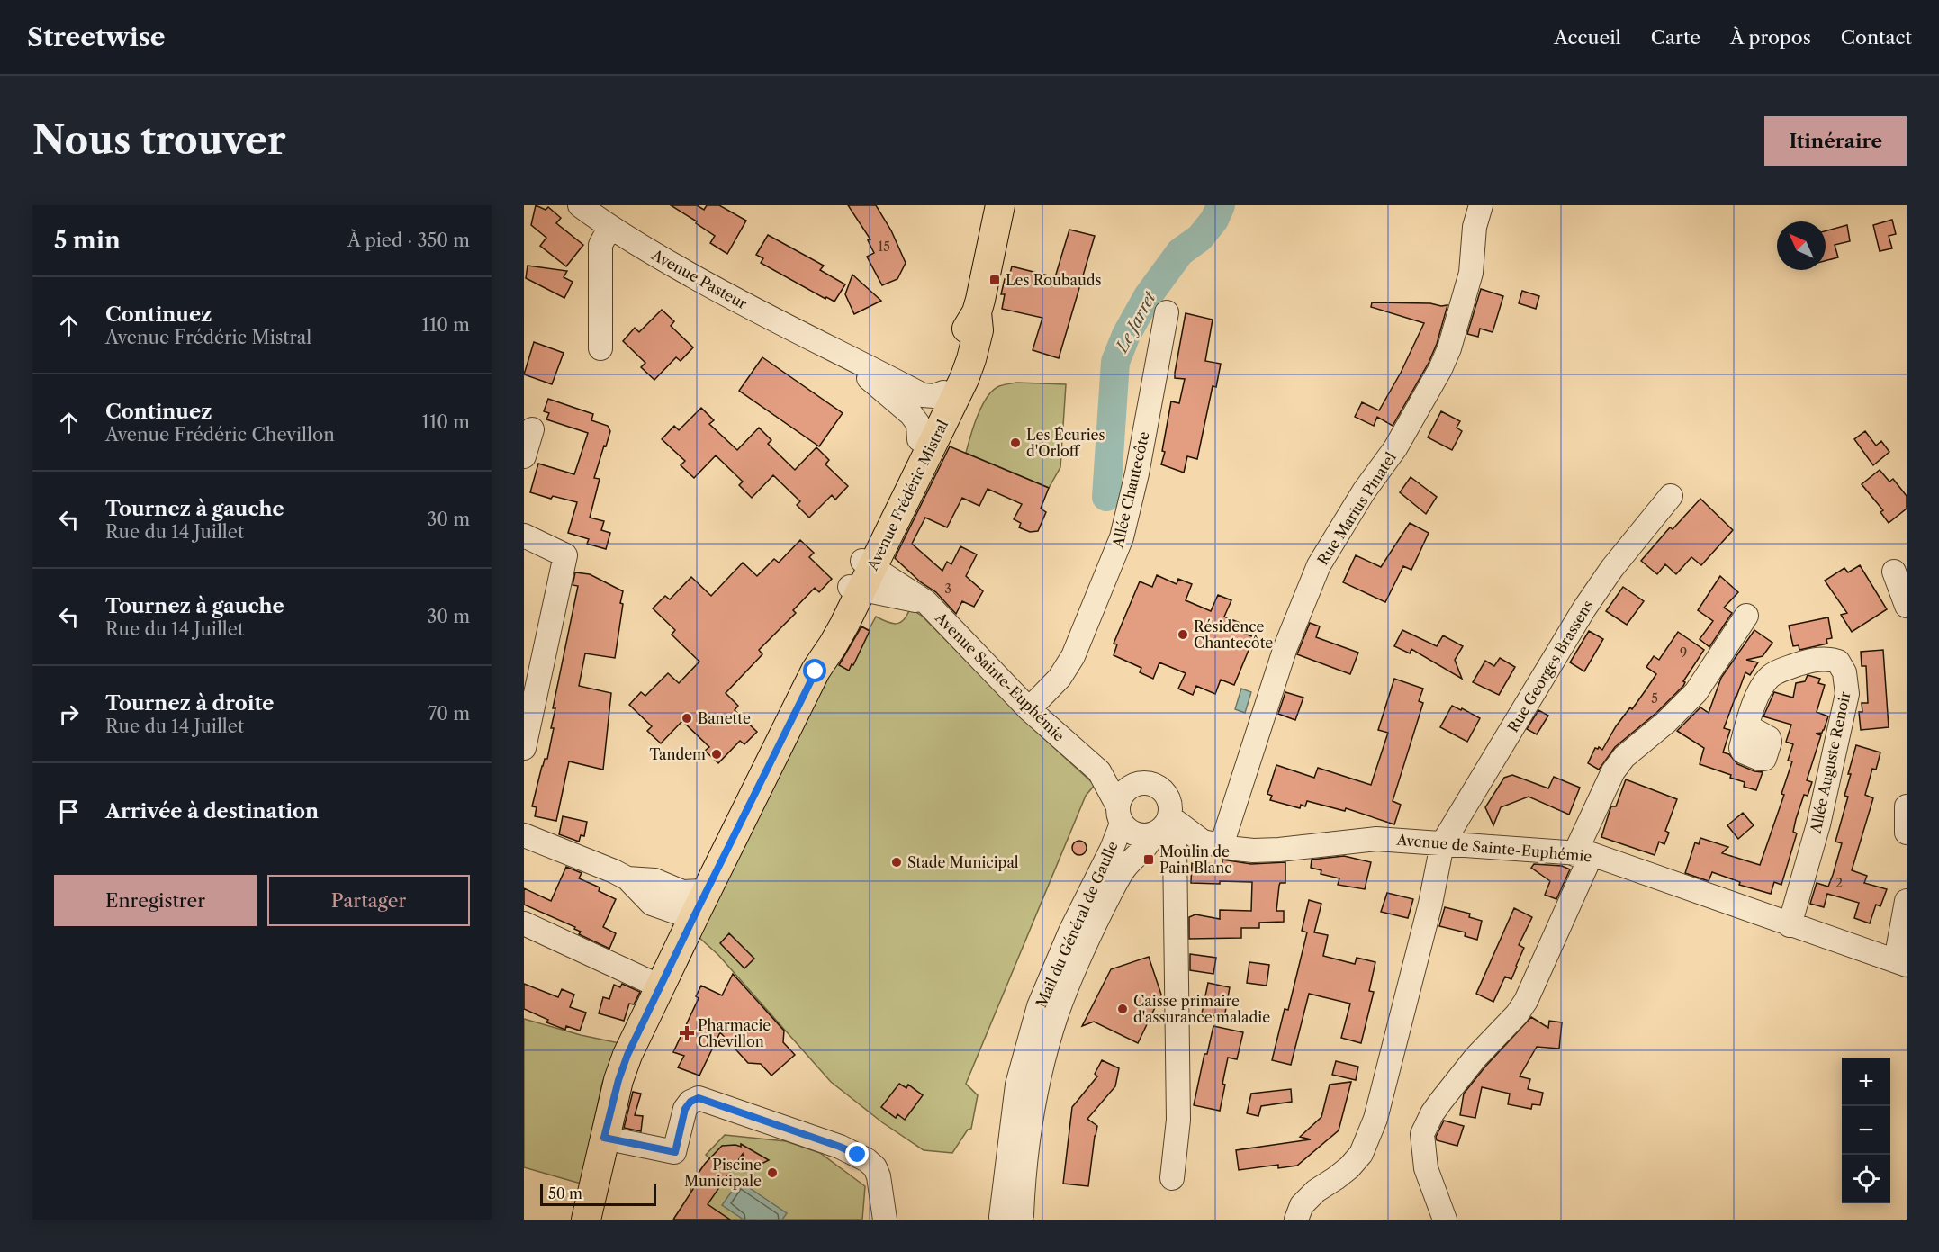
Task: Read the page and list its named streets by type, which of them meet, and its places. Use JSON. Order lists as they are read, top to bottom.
{
  "streets": {
    "main road": ["Avenue Frédéric Mistral"],
    "street": [
      "Avenue Pasteur",
      "Allée Chantecôte",
      "Rue Marius Pinatel",
      "Rue Georges Brassens",
      "Avenue Sainte-Euphémie",
      "Allée Auguste Renoir",
      "Avenue de Sainte-Euphémie",
      "Mail du Général de Gaulle"
    ]
  },
  "crossings": [
    ["Avenue Pasteur", "Avenue Frédéric Mistral"],
    ["Allée Chantecôte", "Avenue Sainte-Euphémie"],
    ["Avenue Frédéric Mistral", "Avenue Sainte-Euphémie"],
    ["Rue Marius Pinatel", "Avenue de Sainte-Euphémie"],
    ["Rue Georges Brassens", "Avenue de Sainte-Euphémie"],
    ["Avenue Sainte-Euphémie", "Avenue de Sainte-Euphémie"],
    ["Avenue Sainte-Euphémie", "Mail du Général de Gaulle"],
    ["Allée Auguste Renoir", "Avenue de Sainte-Euphémie"],
    ["Avenue de Sainte-Euphémie", "Mail du Général de Gaulle"]
  ],
  "water": ["Le Jarret"],
  "places": {
    "transit": ["Les Roubauds", "Moulin de Pain Blanc"],
    "other": [
      "Les Écuries d'Orloff",
      "Résidence Chantecôte",
      "Banette",
      "Tandem",
      "Stade Municipal",
      "Caisse primaire d'assurance maladie",
      "Piscine Municipale"
    ],
    "health": ["Pharmacie Chevillon"]
  },
  "house_numbers": [
    "15",
    "3",
    "9",
    "5",
    "2"
  ],
  "scale_bar": "50 m",
  "north": "top left",
  "page": {
    "header": "Streetwise",
    "nav": [
      "Accueil",
      "Carte",
      "À propos",
      "Contact"
    ],
    "buttons": [
      "Itinéraire",
      ["Enregistrer", "Partager"]
    ],
    "title": "Nous trouver",
    "heading": ["5 min", "À pied · 350 m"],
    "list": [
      ["Continuez", "Avenue Frédéric Mistral", "110 m"],
      ["Continuez", "Avenue Frédéric Chevillon", "110 m"],
      ["Tournez à gauche", "Rue du 14 Juillet", "30 m"],
      ["Tournez à gauche", "Rue du 14 Juillet", "30 m"],
      ["Tournez à droite", "Rue du 14 Juillet", "70 m"],
      "Arrivée à destination"
    ],
    "map_buttons": ["+", "−"],
    "scale": "50 m"
  }
}
